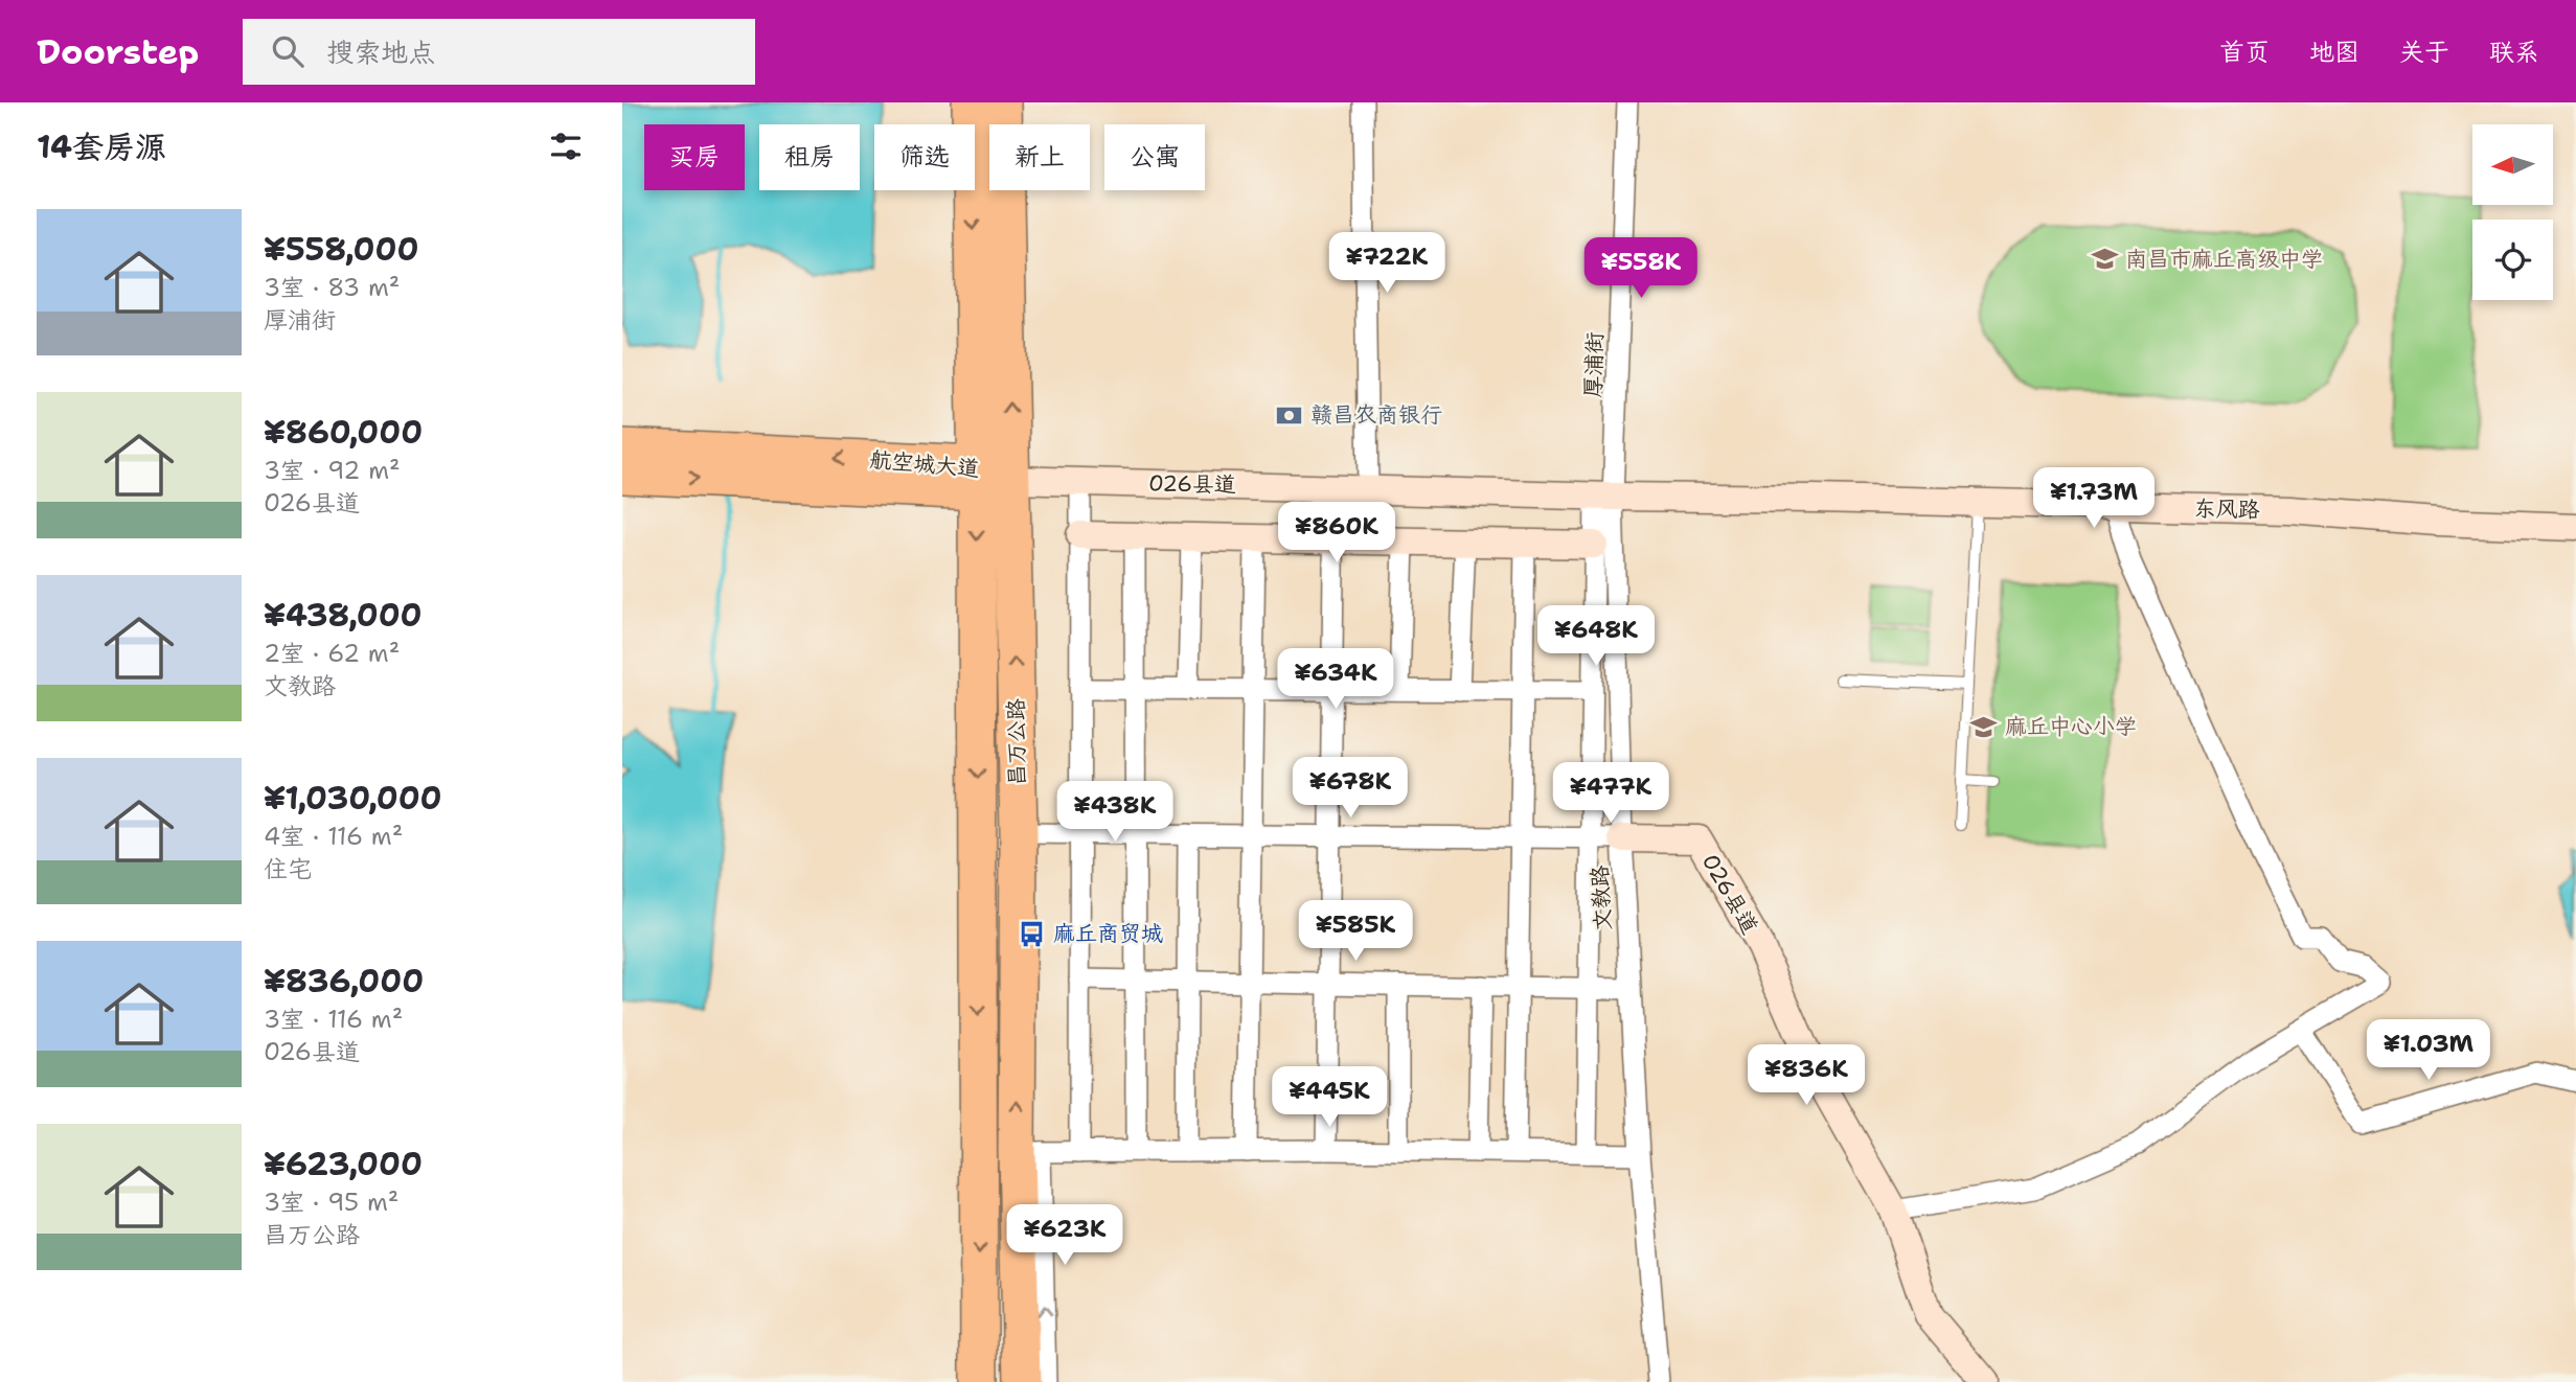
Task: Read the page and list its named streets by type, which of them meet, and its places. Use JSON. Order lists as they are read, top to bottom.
{
  "streets": {
    "highway": ["航空城大道", "昌万公路"],
    "main road": ["026县道", "东风路"],
    "street": ["厚浦街", "文教路"]
  },
  "crossings": [
    ["厚浦街", "026县道"],
    ["厚浦街", "东风路"],
    ["航空城大道", "026县道"],
    ["航空城大道", "昌万公路"],
    ["026县道", "东风路"],
    ["026县道", "昌万公路"],
    ["026县道", "文教路"],
    ["昌万公路", "文教路"]
  ],
  "places": {
    "school or university": ["南昌市麻丘高级中学", "麻丘中心小学"],
    "bank": ["赣昌农商银行"],
    "bus stop": ["麻丘商贸城"]
  },
  "north": "left",
  "page": {
    "header": "Doorstep",
    "search": "搜索地点",
    "nav": [
      "首页",
      "地图",
      "关于",
      "联系"
    ],
    "heading": "14套房源",
    "chip": [
      "买房",
      "租房",
      "筛选",
      "新上",
      "公寓"
    ],
    "list": [
      {
        "name": "¥558,000",
        "note": "3室 · 83 m² · 厚浦街"
      },
      {
        "name": "¥860,000",
        "note": "3室 · 92 m² · 026县道"
      },
      {
        "name": "¥438,000",
        "note": "2室 · 62 m² · 文教路"
      },
      {
        "name": "¥1,030,000",
        "note": "4室 · 116 m² · 住宅"
      },
      {
        "name": "¥836,000",
        "note": "3室 · 116 m² · 026县道"
      },
      {
        "name": "¥623,000",
        "note": "3室 · 95 m² · 昌万公路"
      }
    ],
    "price": [
      "¥722K",
      "¥558K",
      "¥1.73M",
      "¥860K",
      "¥648K",
      "¥634K",
      "¥678K",
      "¥477K",
      "¥438K",
      "¥585K",
      "¥1.03M",
      "¥836K",
      "¥445K",
      "¥623K"
    ]
  }
}
